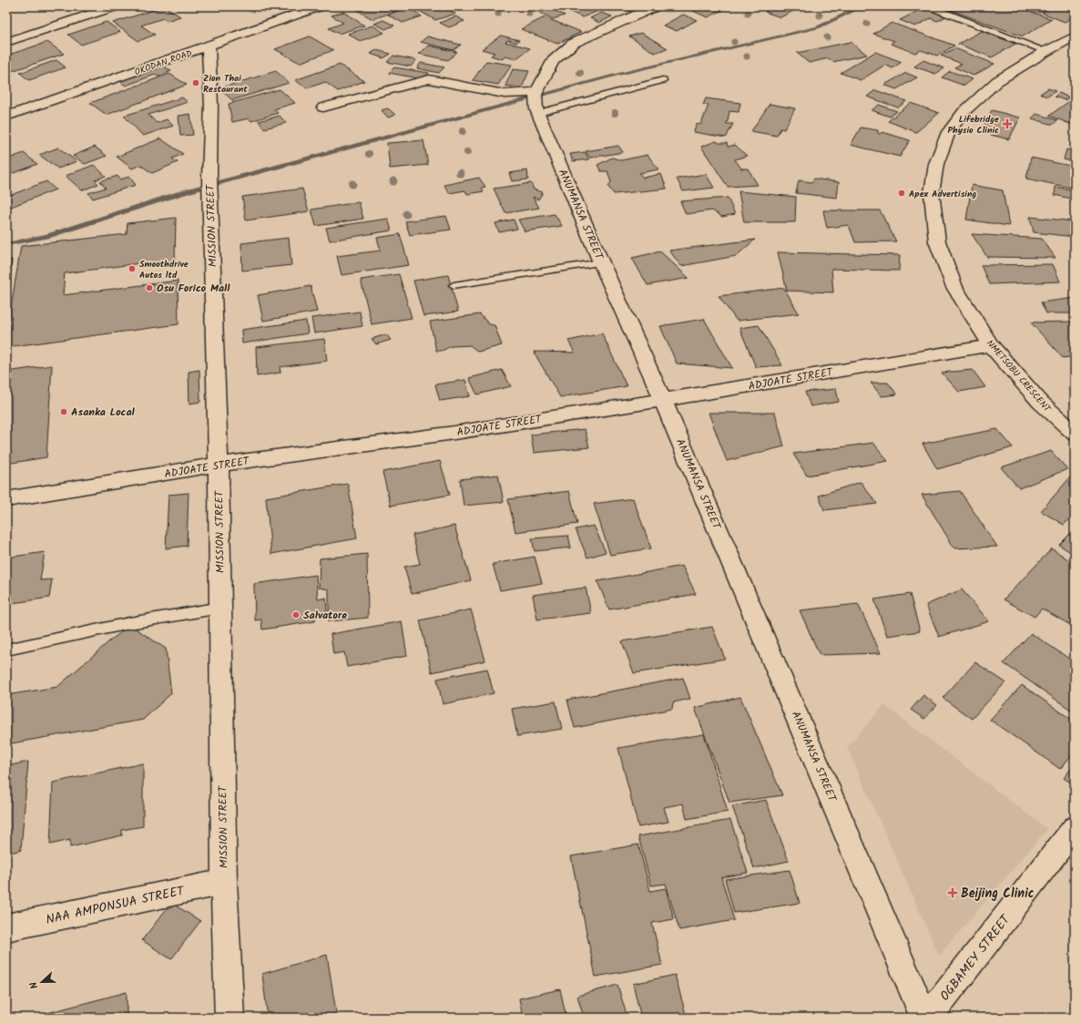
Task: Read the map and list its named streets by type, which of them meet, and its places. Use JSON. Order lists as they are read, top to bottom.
{
  "streets": {
    "street": [
      "OKODAN ROAD",
      "ANUMANSA STREET",
      "MISSION STREET",
      "NMETSOBU CRESCENT",
      "ADJOATE STREET",
      "NAA AMPONSUA STREET",
      "OGBAMEY STREET"
    ]
  },
  "crossings": [
    ["OKODAN ROAD", "MISSION STREET"],
    ["ANUMANSA STREET", "ADJOATE STREET"],
    ["MISSION STREET", "ADJOATE STREET"],
    ["MISSION STREET", "NAA AMPONSUA STREET"],
    ["NMETSOBU CRESCENT", "ADJOATE STREET"]
  ],
  "places": {
    "other": [
      "Zion Thai Restaurant",
      "Apex Advertising",
      "Smoothdrive Autos ltd",
      "Osu Forico Mall",
      "Asanka Local",
      "Salvatore"
    ],
    "health": ["Lifebridge Physio Clinic", "Beijing Clinic"]
  },
  "north": "left"
}
